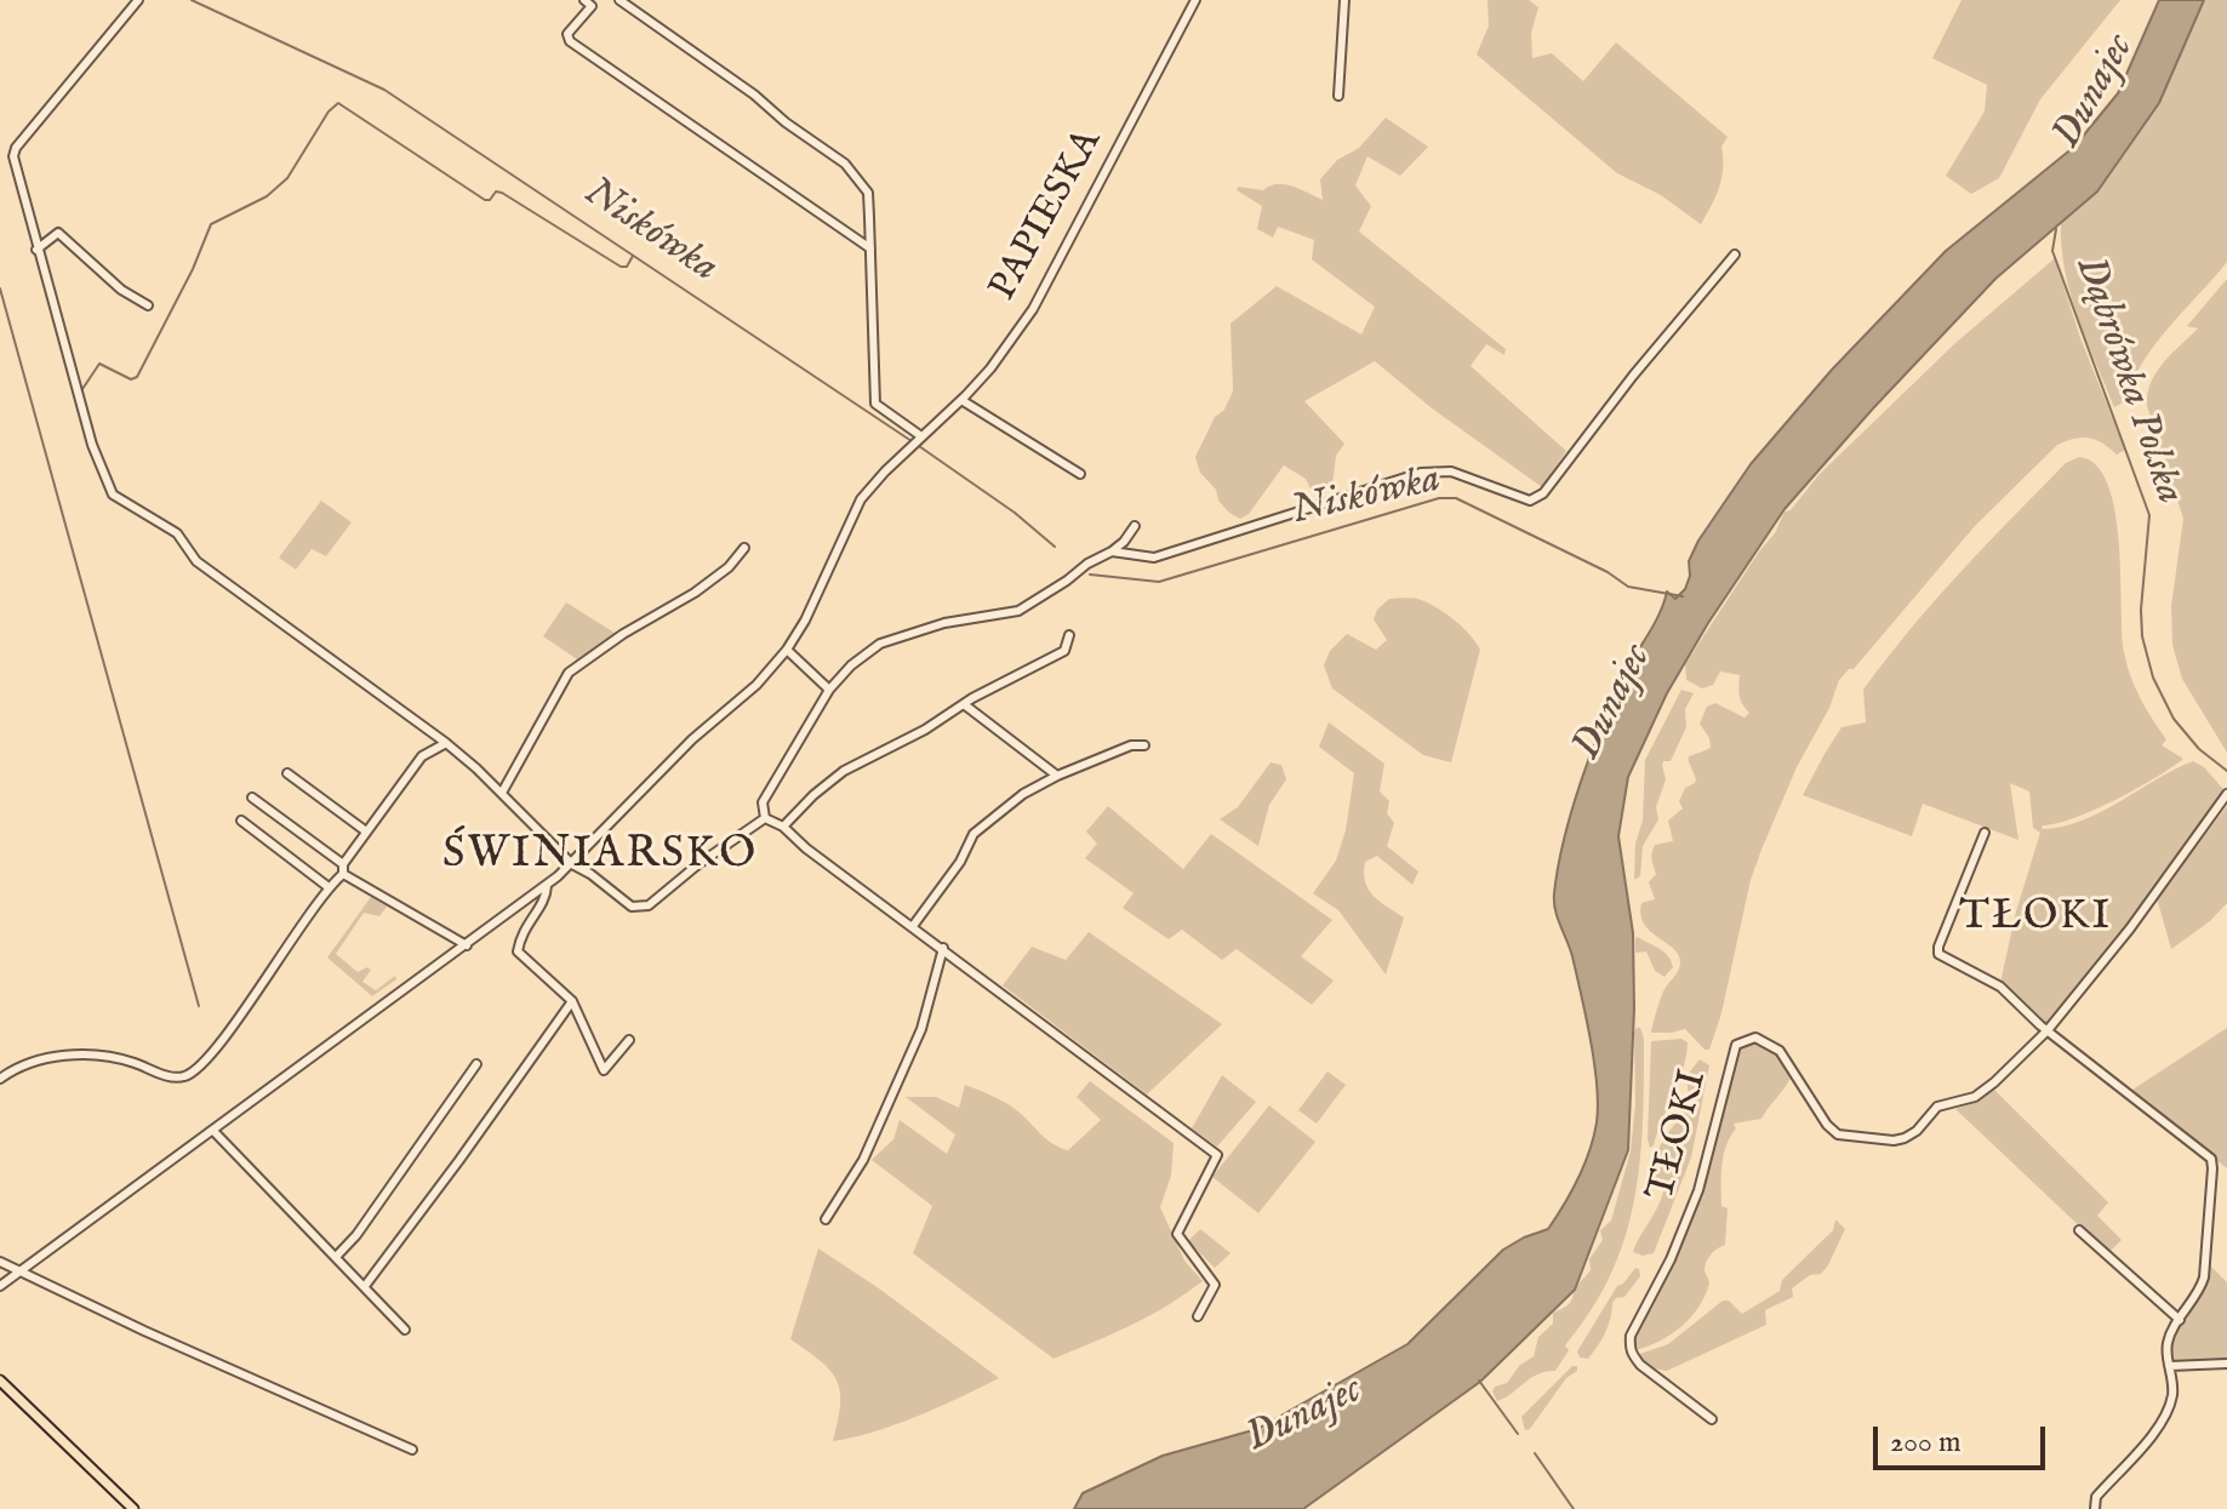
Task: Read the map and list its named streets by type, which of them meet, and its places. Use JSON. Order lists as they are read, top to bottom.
{
  "streets": {
    "street": ["PAPIESKA", "TŁOKI"]
  },
  "districts": ["ŚWINIARSKO", "TŁOKI"],
  "water": ["Dunajec", "Niskówka", "Dąbrówka Polska"],
  "scale_bar": "200 m"
}
